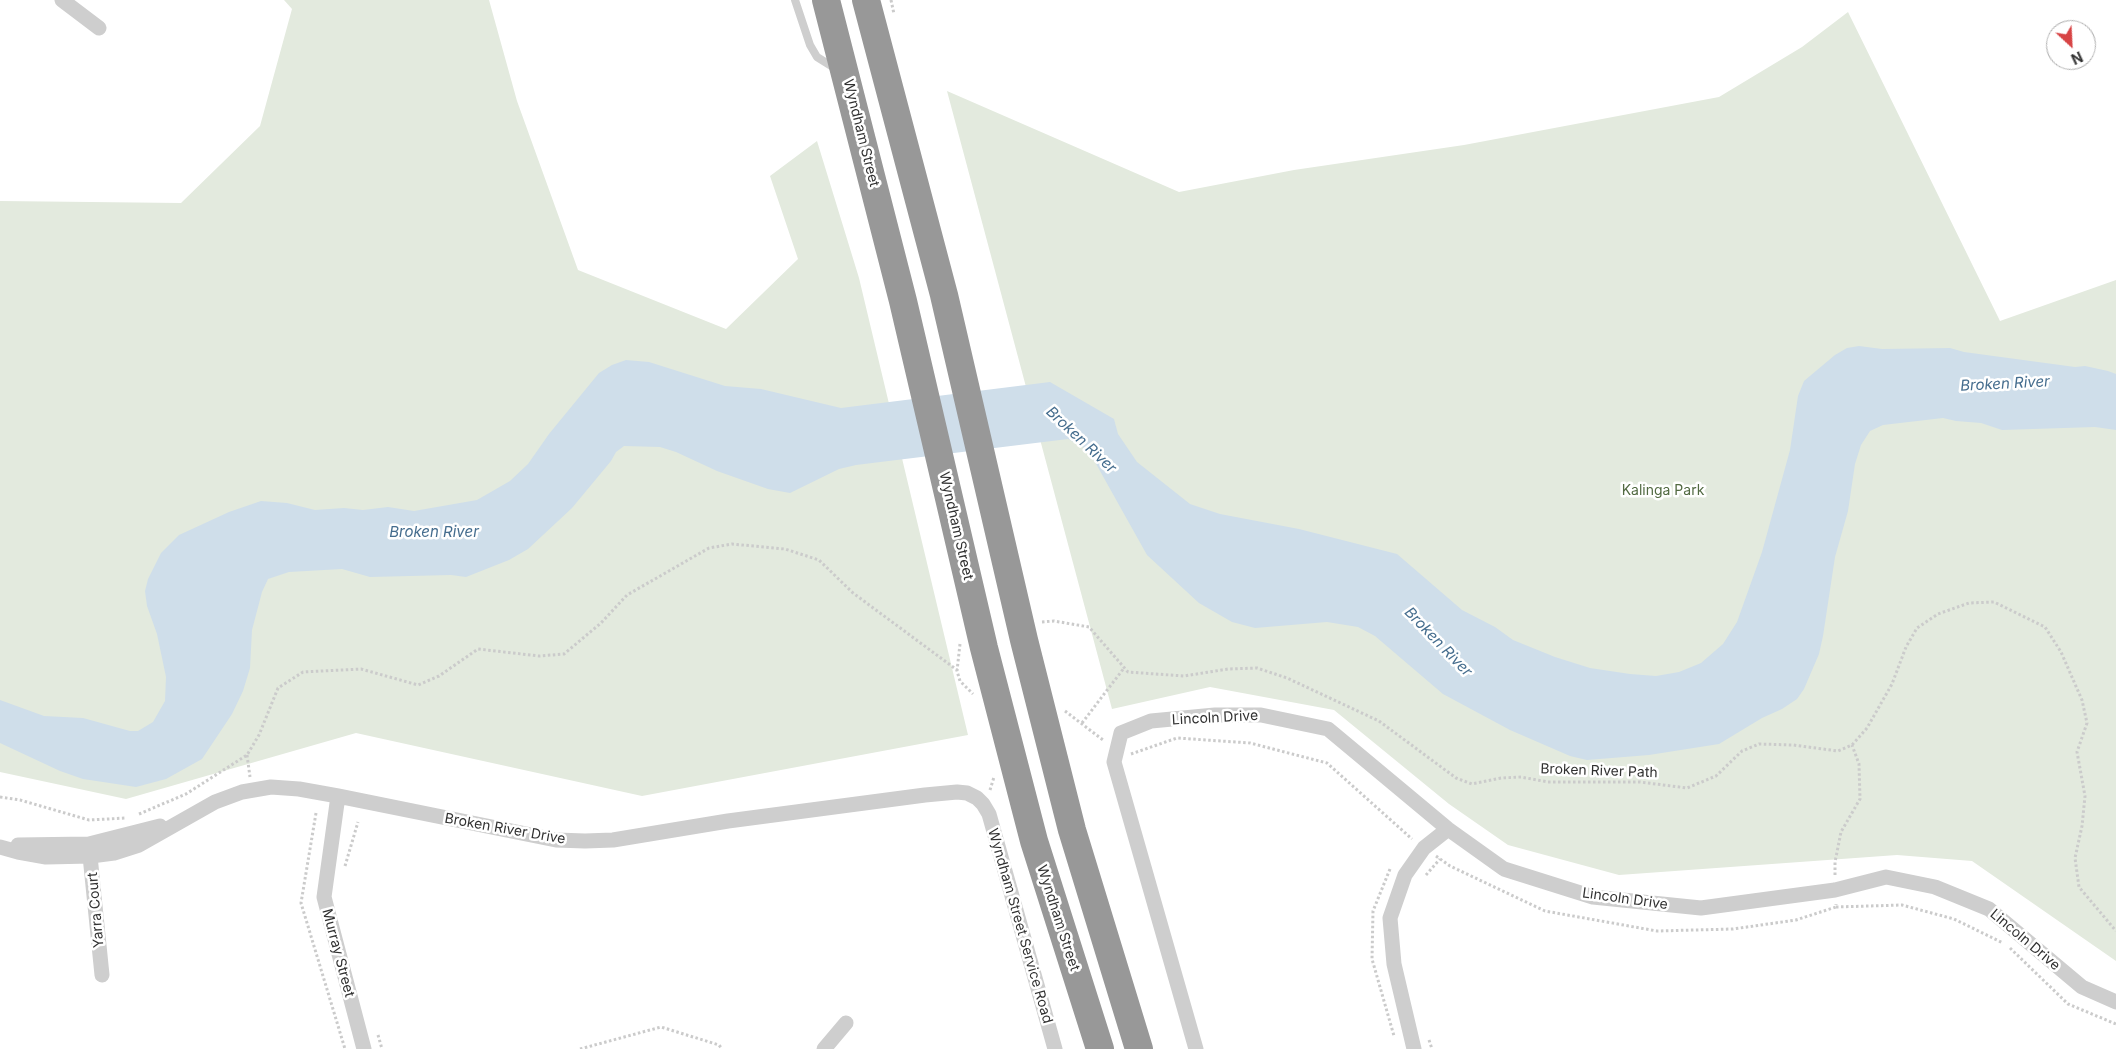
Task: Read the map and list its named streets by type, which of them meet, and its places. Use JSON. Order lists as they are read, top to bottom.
{
  "streets": {
    "highway": ["Wyndham Street"],
    "street": [
      "Lincoln Drive",
      "Broken River Drive",
      "Yarra Court",
      "Wyndham Street Service Road",
      "Murray Street"
    ],
    "path": ["Broken River Path"]
  },
  "crossings": [
    ["Broken River Drive", "Yarra Court"],
    ["Broken River Drive", "Wyndham Street Service Road"],
    ["Broken River Drive", "Murray Street"]
  ],
  "water": ["Broken River"],
  "parks": ["Kalinga Park"],
  "north": "bottom right"
}
